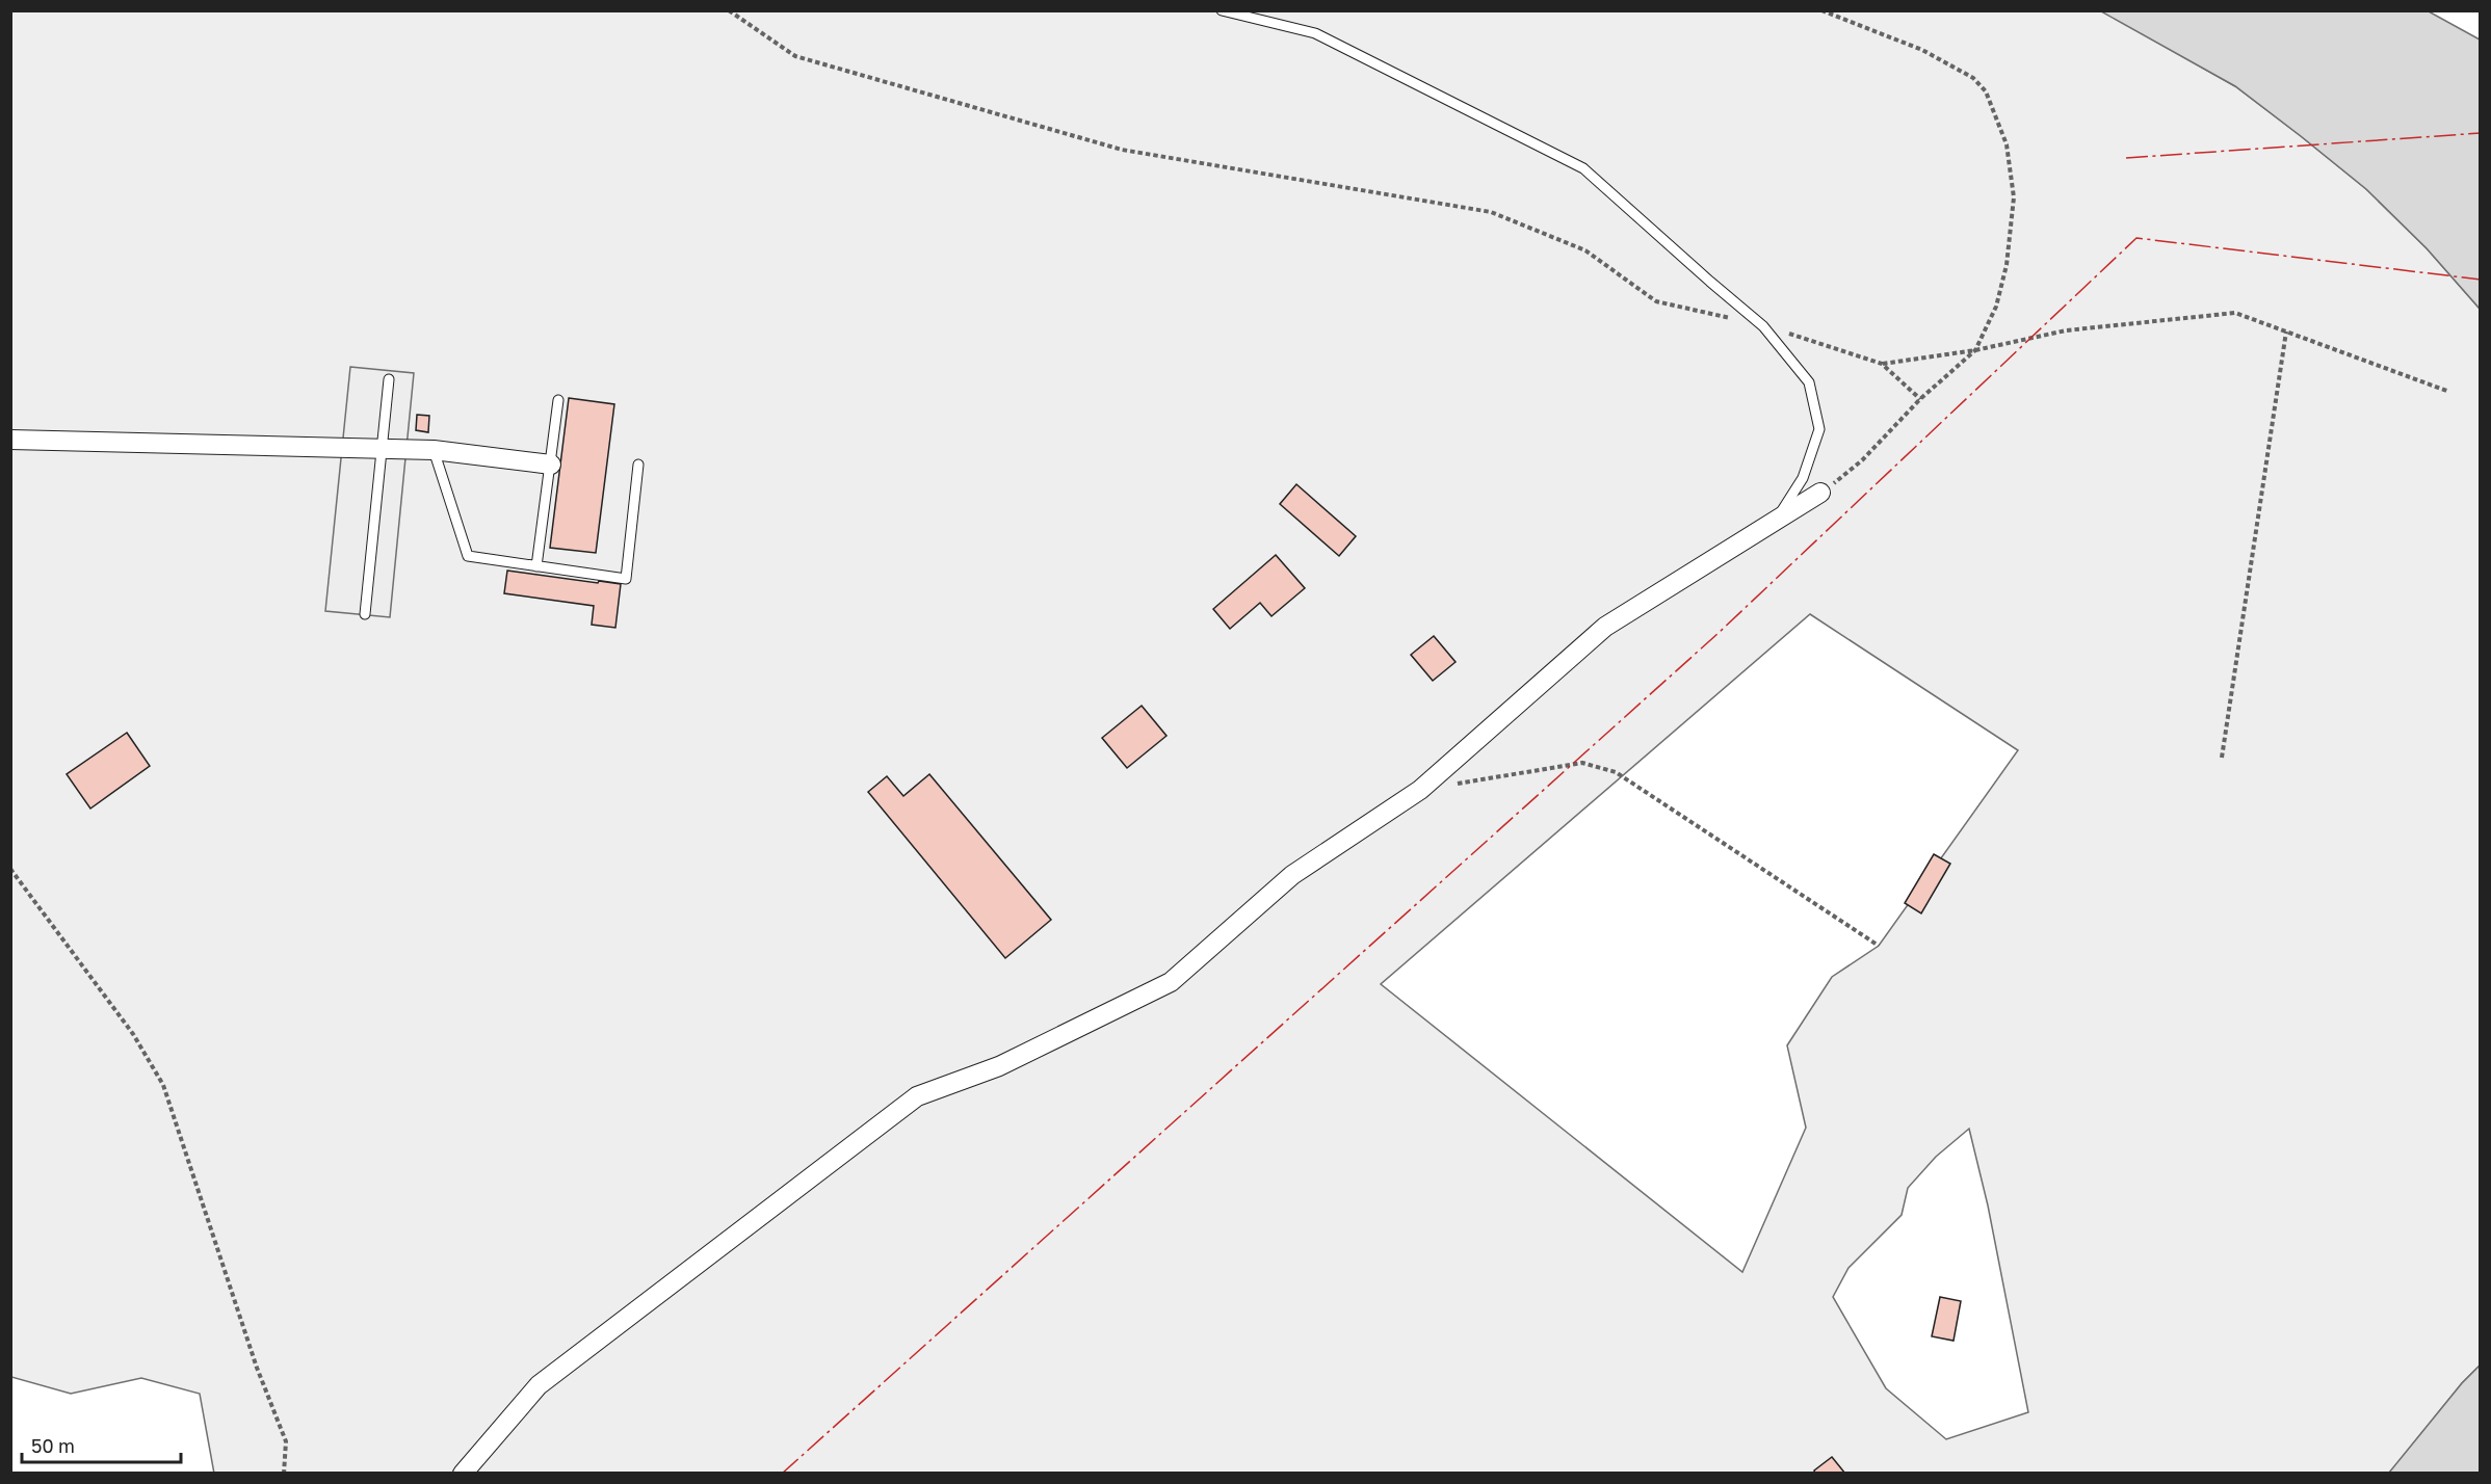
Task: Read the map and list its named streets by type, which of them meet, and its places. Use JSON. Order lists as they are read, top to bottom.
{
  "scale_bar": "50 m"
}
